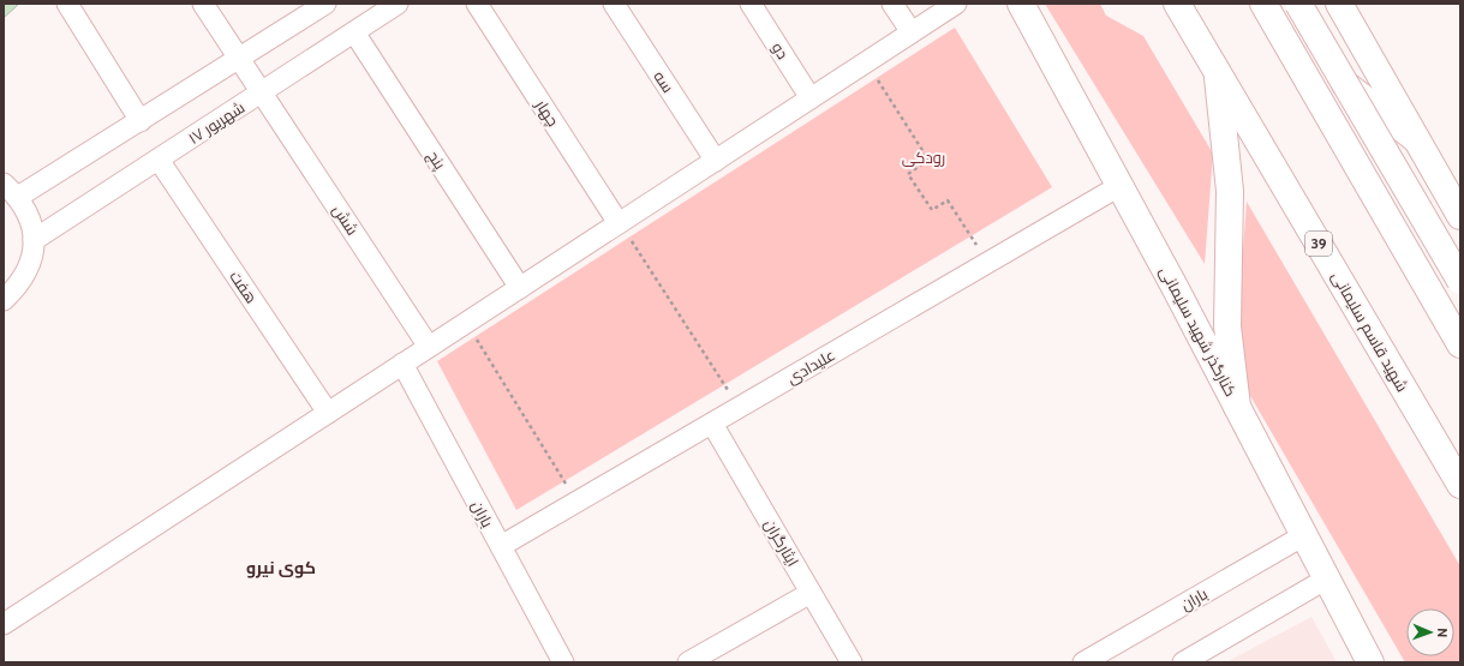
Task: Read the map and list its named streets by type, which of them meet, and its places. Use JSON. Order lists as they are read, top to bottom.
{
  "streets": {
    "main road": ["39", "کنارگذر شهید سلیمانی", "شهید قاسم سلیمانی"],
    "street": [
      "دو",
      "سه",
      "چهار",
      "۱۷ شهریور",
      "پنج",
      "شش",
      "هفت",
      "علیدادی",
      "باران",
      "ایثارگران"
    ]
  },
  "crossings": [
    ["۱۷ شهریور", "پنج"],
    ["۱۷ شهریور", "شش"],
    ["۱۷ شهریور", "هفت"],
    ["کنارگذر شهید سلیمانی", "علیدادی"],
    ["کنارگذر شهید سلیمانی", "باران"],
    ["علیدادی", "باران"],
    ["علیدادی", "ایثارگران"]
  ],
  "districts": ["کوی نیرو"],
  "parks": ["رودکی"],
  "north": "right"
}
